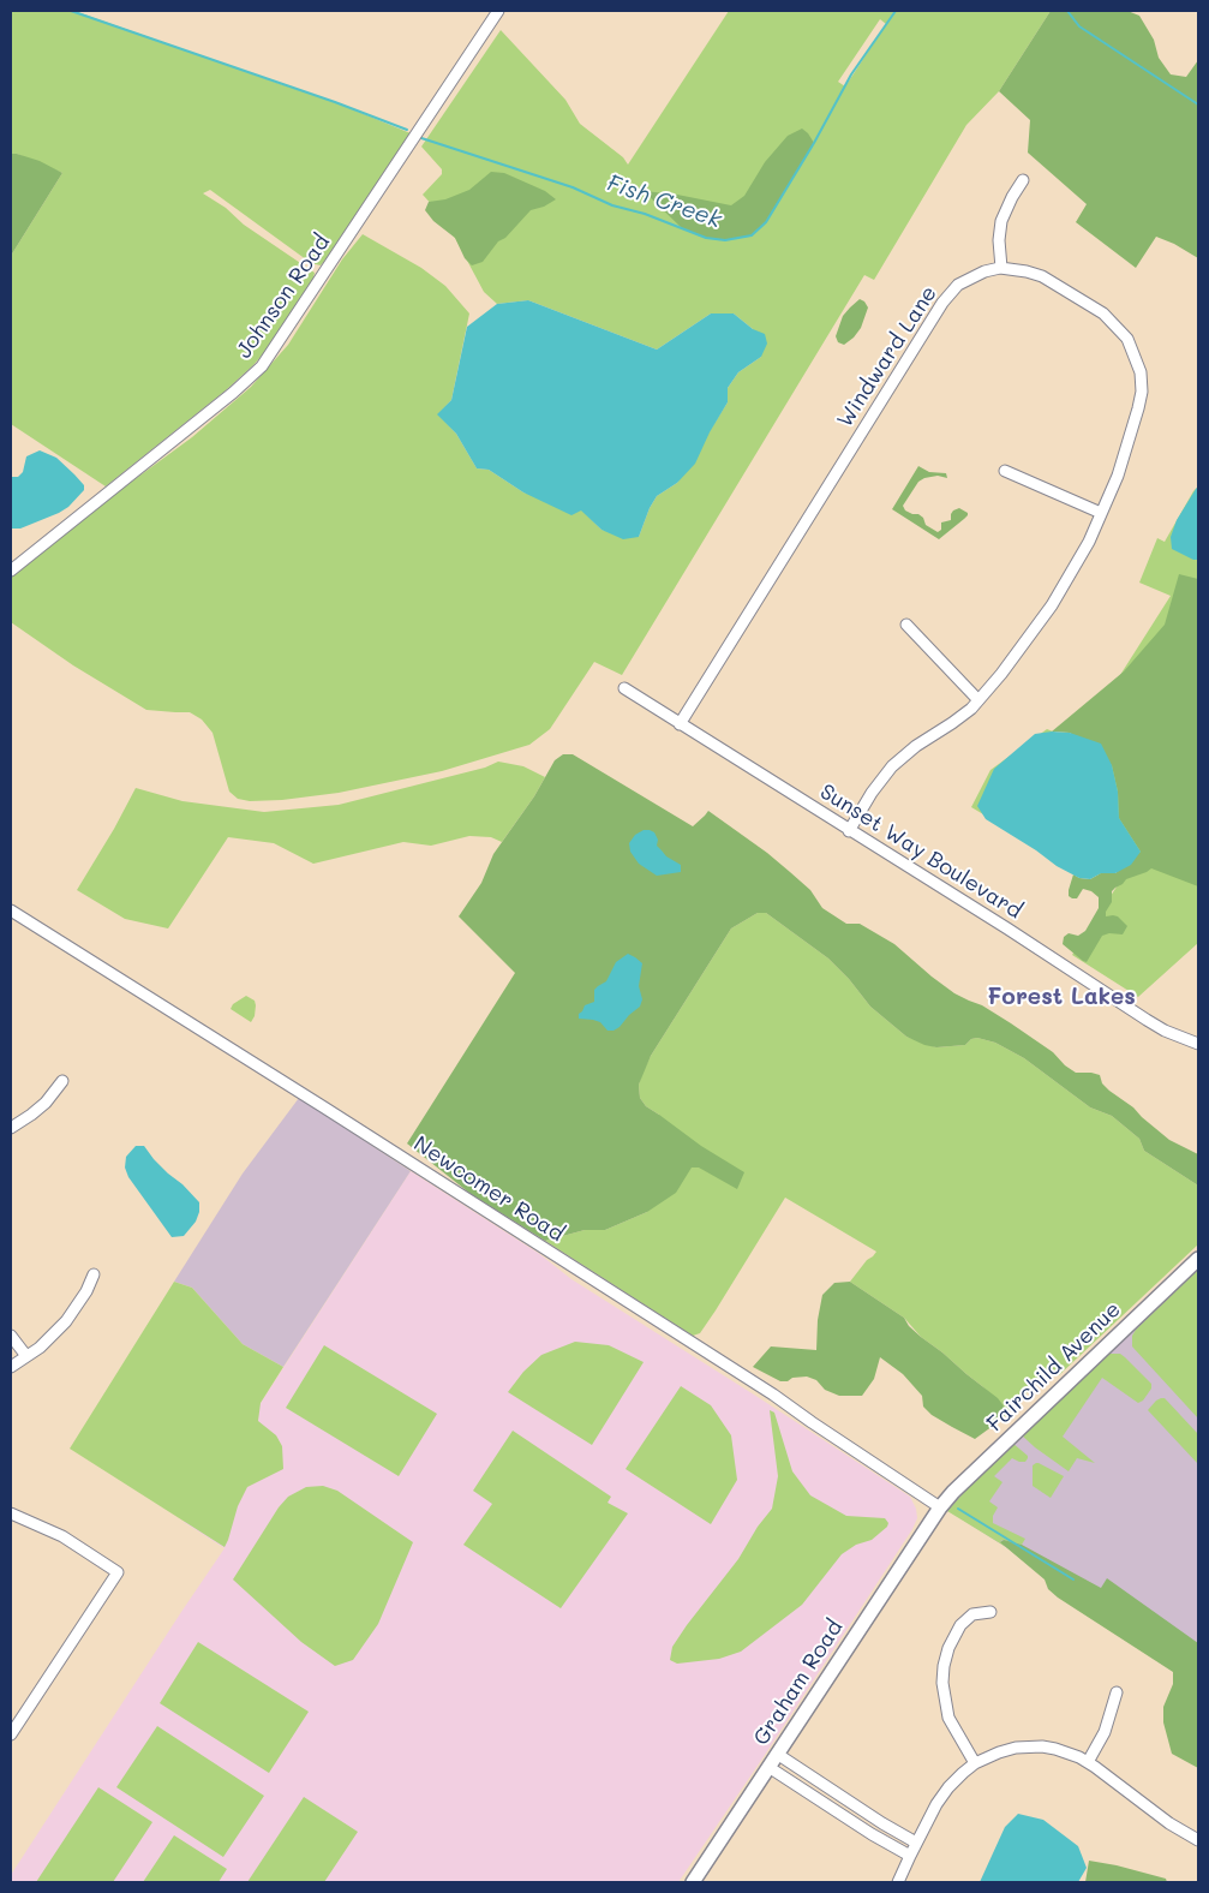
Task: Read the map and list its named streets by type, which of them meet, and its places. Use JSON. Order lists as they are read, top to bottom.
{
  "streets": {
    "main road": ["Fairchild Avenue", "Graham Road"],
    "street": [
      "Johnson Road",
      "Windward Lane",
      "Sunset Way Boulevard",
      "Newcomer Road"
    ]
  },
  "crossings": [
    ["Windward Lane", "Sunset Way Boulevard"],
    ["Newcomer Road", "Fairchild Avenue"],
    ["Newcomer Road", "Graham Road"],
    ["Fairchild Avenue", "Graham Road"]
  ],
  "districts": ["Forest Lakes"],
  "water": ["Fish Creek"]
}
